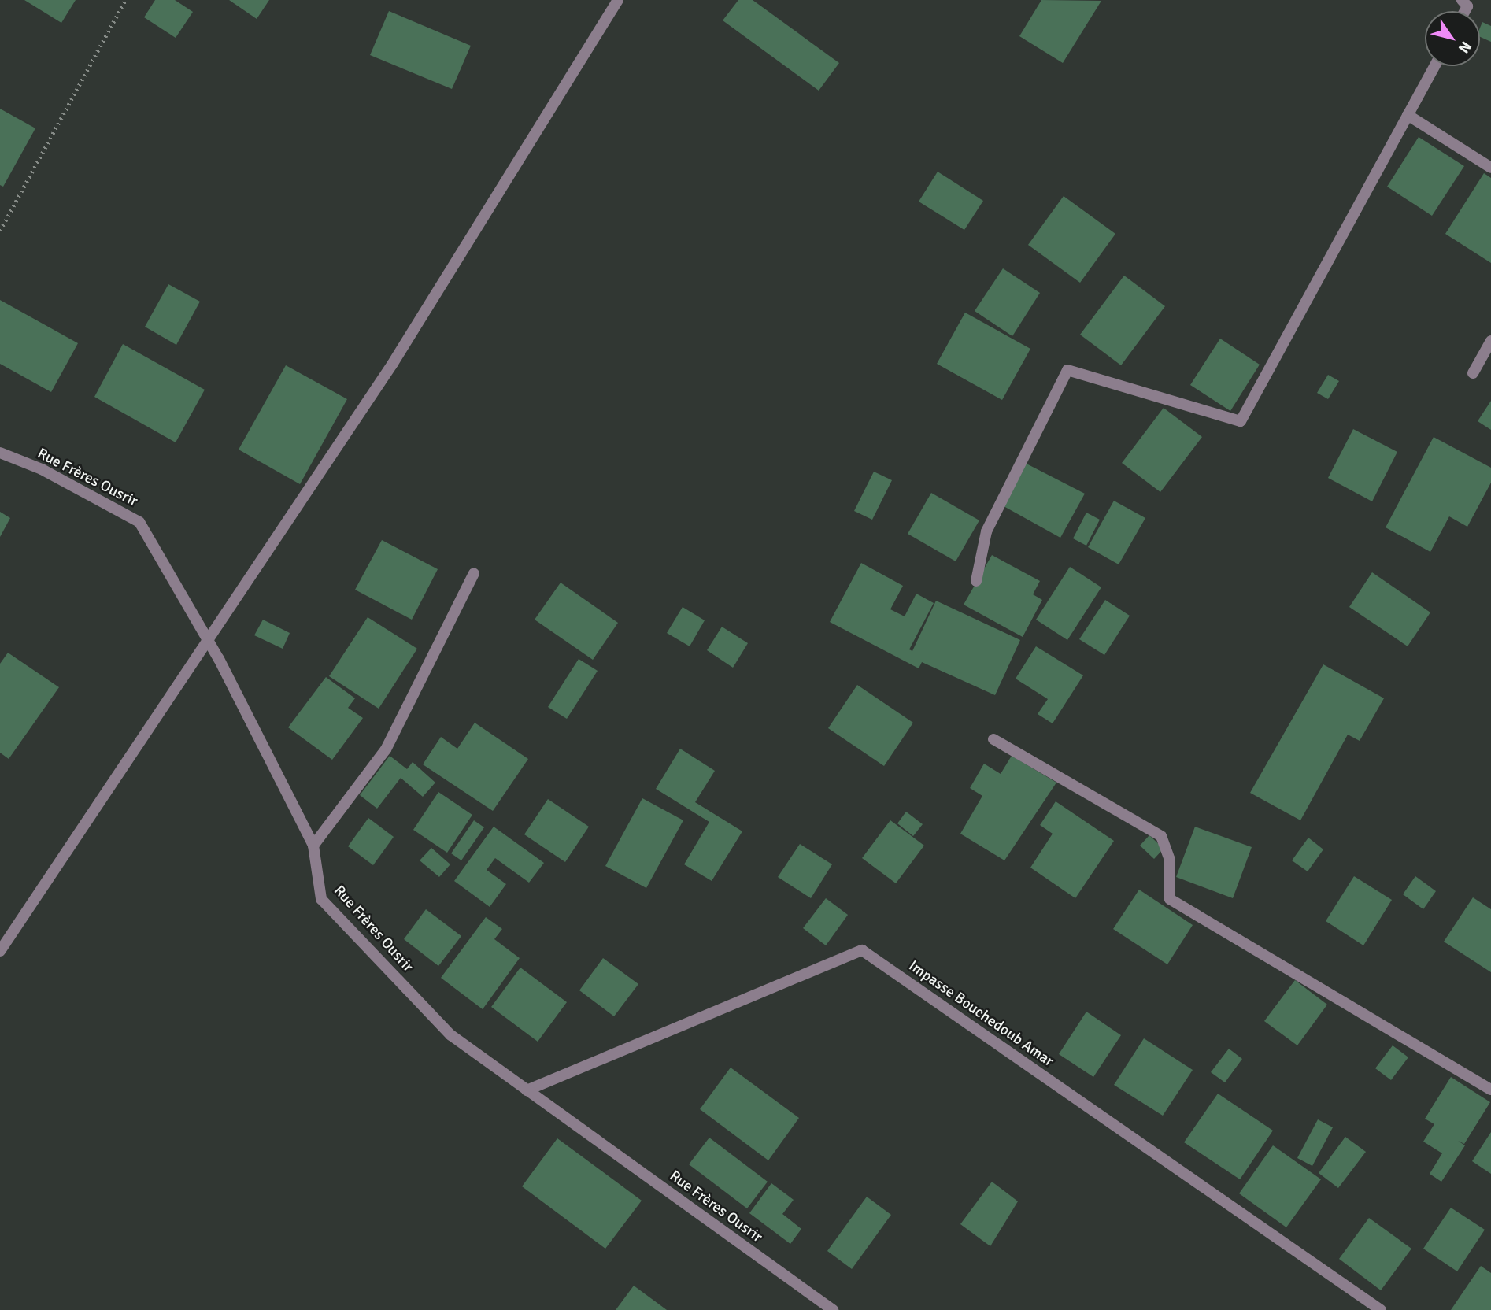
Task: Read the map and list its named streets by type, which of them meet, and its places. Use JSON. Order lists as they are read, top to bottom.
{
  "streets": {
    "street": ["Rue Frères Ousrir", "Impasse Bouchedoub Amar"]
  },
  "crossings": [
    ["Rue Frères Ousrir", "Impasse Bouchedoub Amar"]
  ],
  "north": "bottom right"
}
